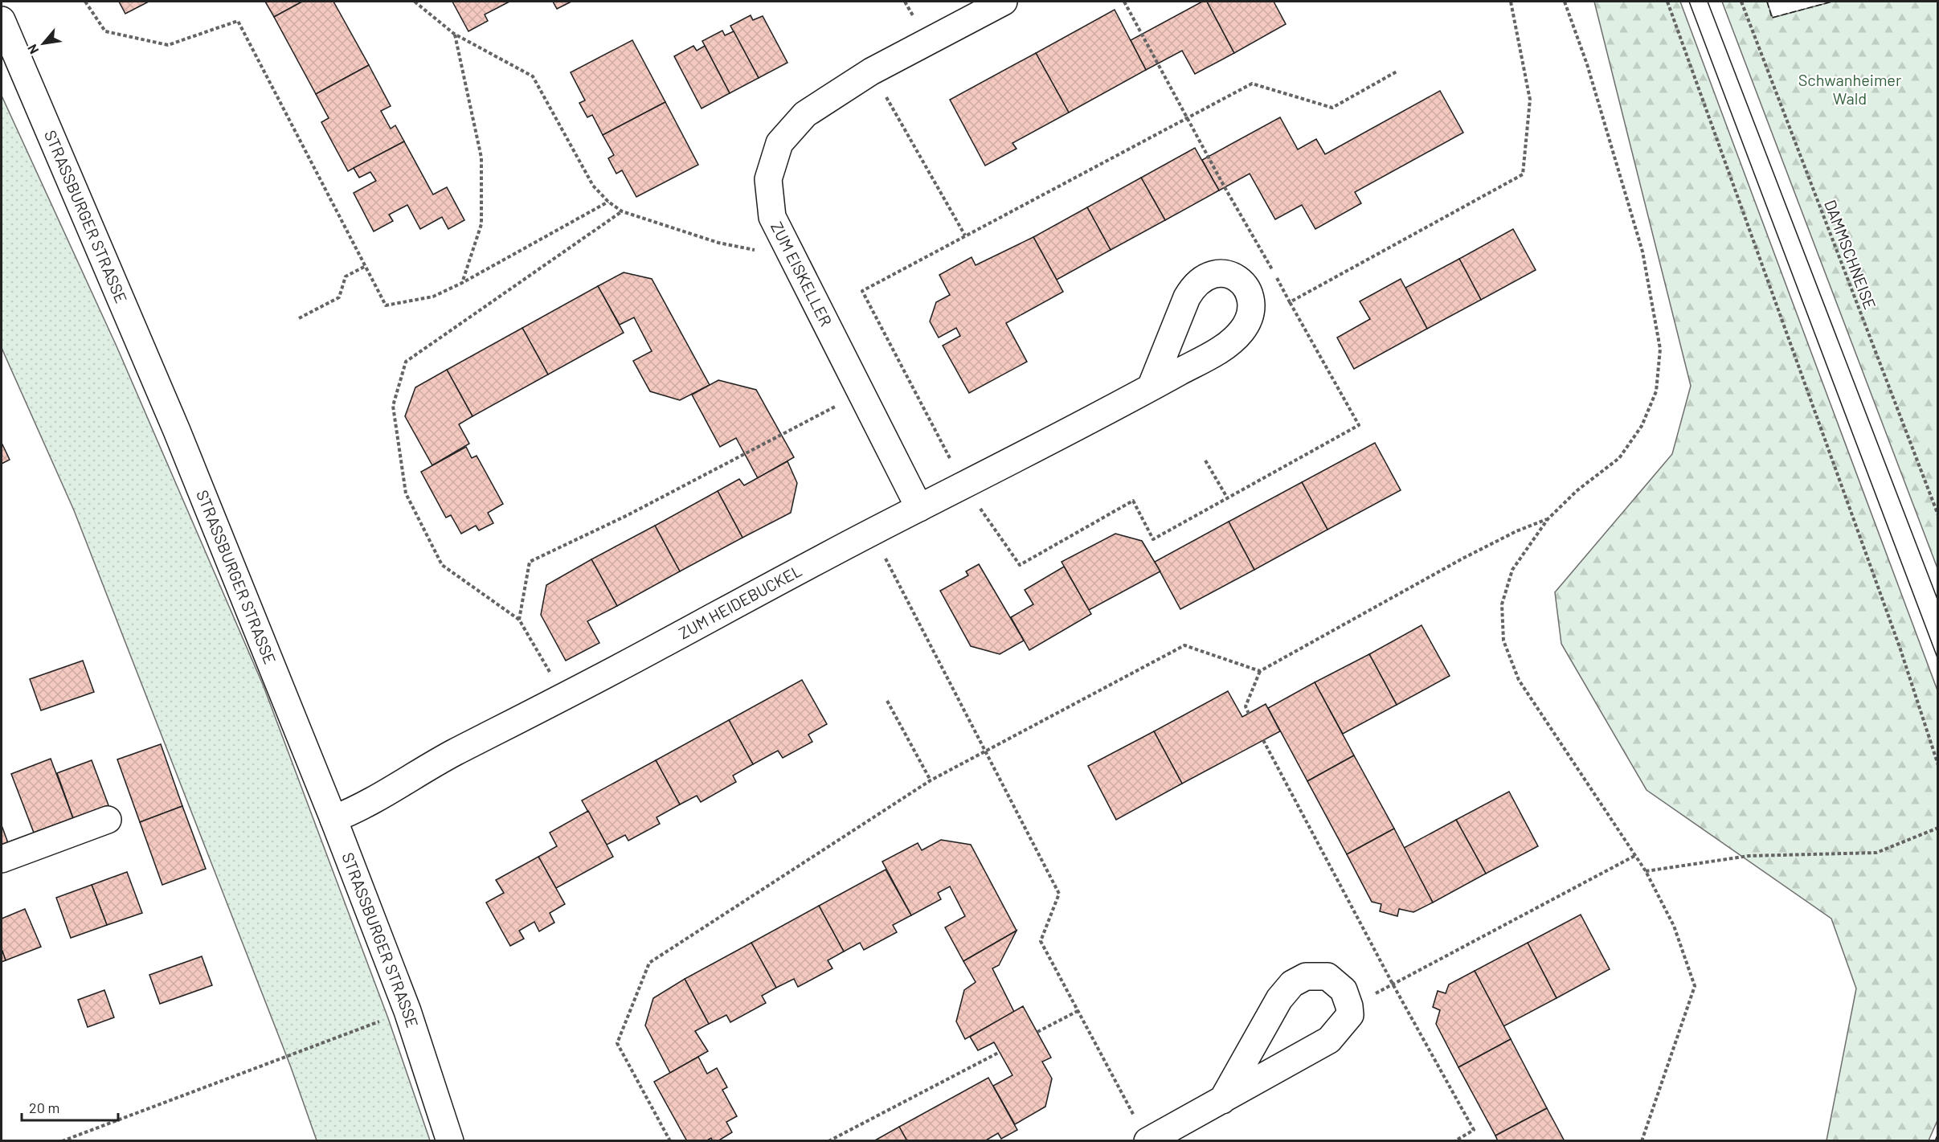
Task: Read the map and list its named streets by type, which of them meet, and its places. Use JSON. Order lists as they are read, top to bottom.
{
  "streets": {
    "street": ["STRASSBURGER STRASSE", "ZUM EISKELLER", "ZUM HEIDEBUCKEL"],
    "path": ["DAMMSCHNEISE"]
  },
  "crossings": [
    ["STRASSBURGER STRASSE", "ZUM HEIDEBUCKEL"],
    ["ZUM EISKELLER", "ZUM HEIDEBUCKEL"]
  ],
  "parks": ["Schwanheimer Wald"],
  "scale_bar": "20 m",
  "north": "bottom left"
}
